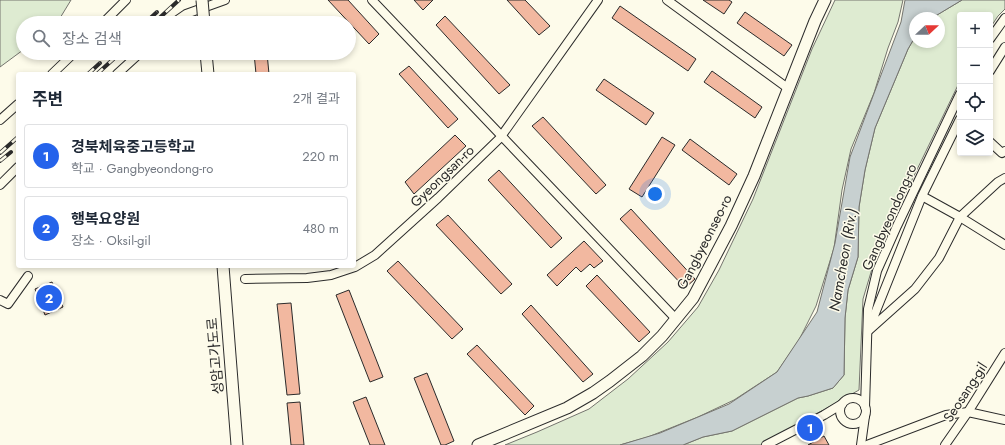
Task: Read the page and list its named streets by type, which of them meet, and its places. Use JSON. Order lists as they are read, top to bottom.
{
  "streets": {
    "street": [
      "Gyeongsan-ro",
      "Gangbyeondong-ro",
      "Gangbyeonseo-ro",
      "성암고가도로",
      "Seosang-gil"
    ]
  },
  "water": ["Namcheon (Riv.)"],
  "north": "right",
  "page": {
    "map_buttons": ["+", "−"],
    "search": "장소 검색",
    "heading": ["주변", "2개 결과"],
    "list": [
      {
        "mark": "1",
        "name": "경북체육중고등학교",
        "note": "학교 · Gangbyeondong-ro",
        "value": "220 m"
      },
      {
        "mark": "2",
        "name": "행복요양원",
        "note": "장소 · Oksil-gil",
        "value": "480 m"
      }
    ],
    "pins": ["2", "1"]
  }
}
